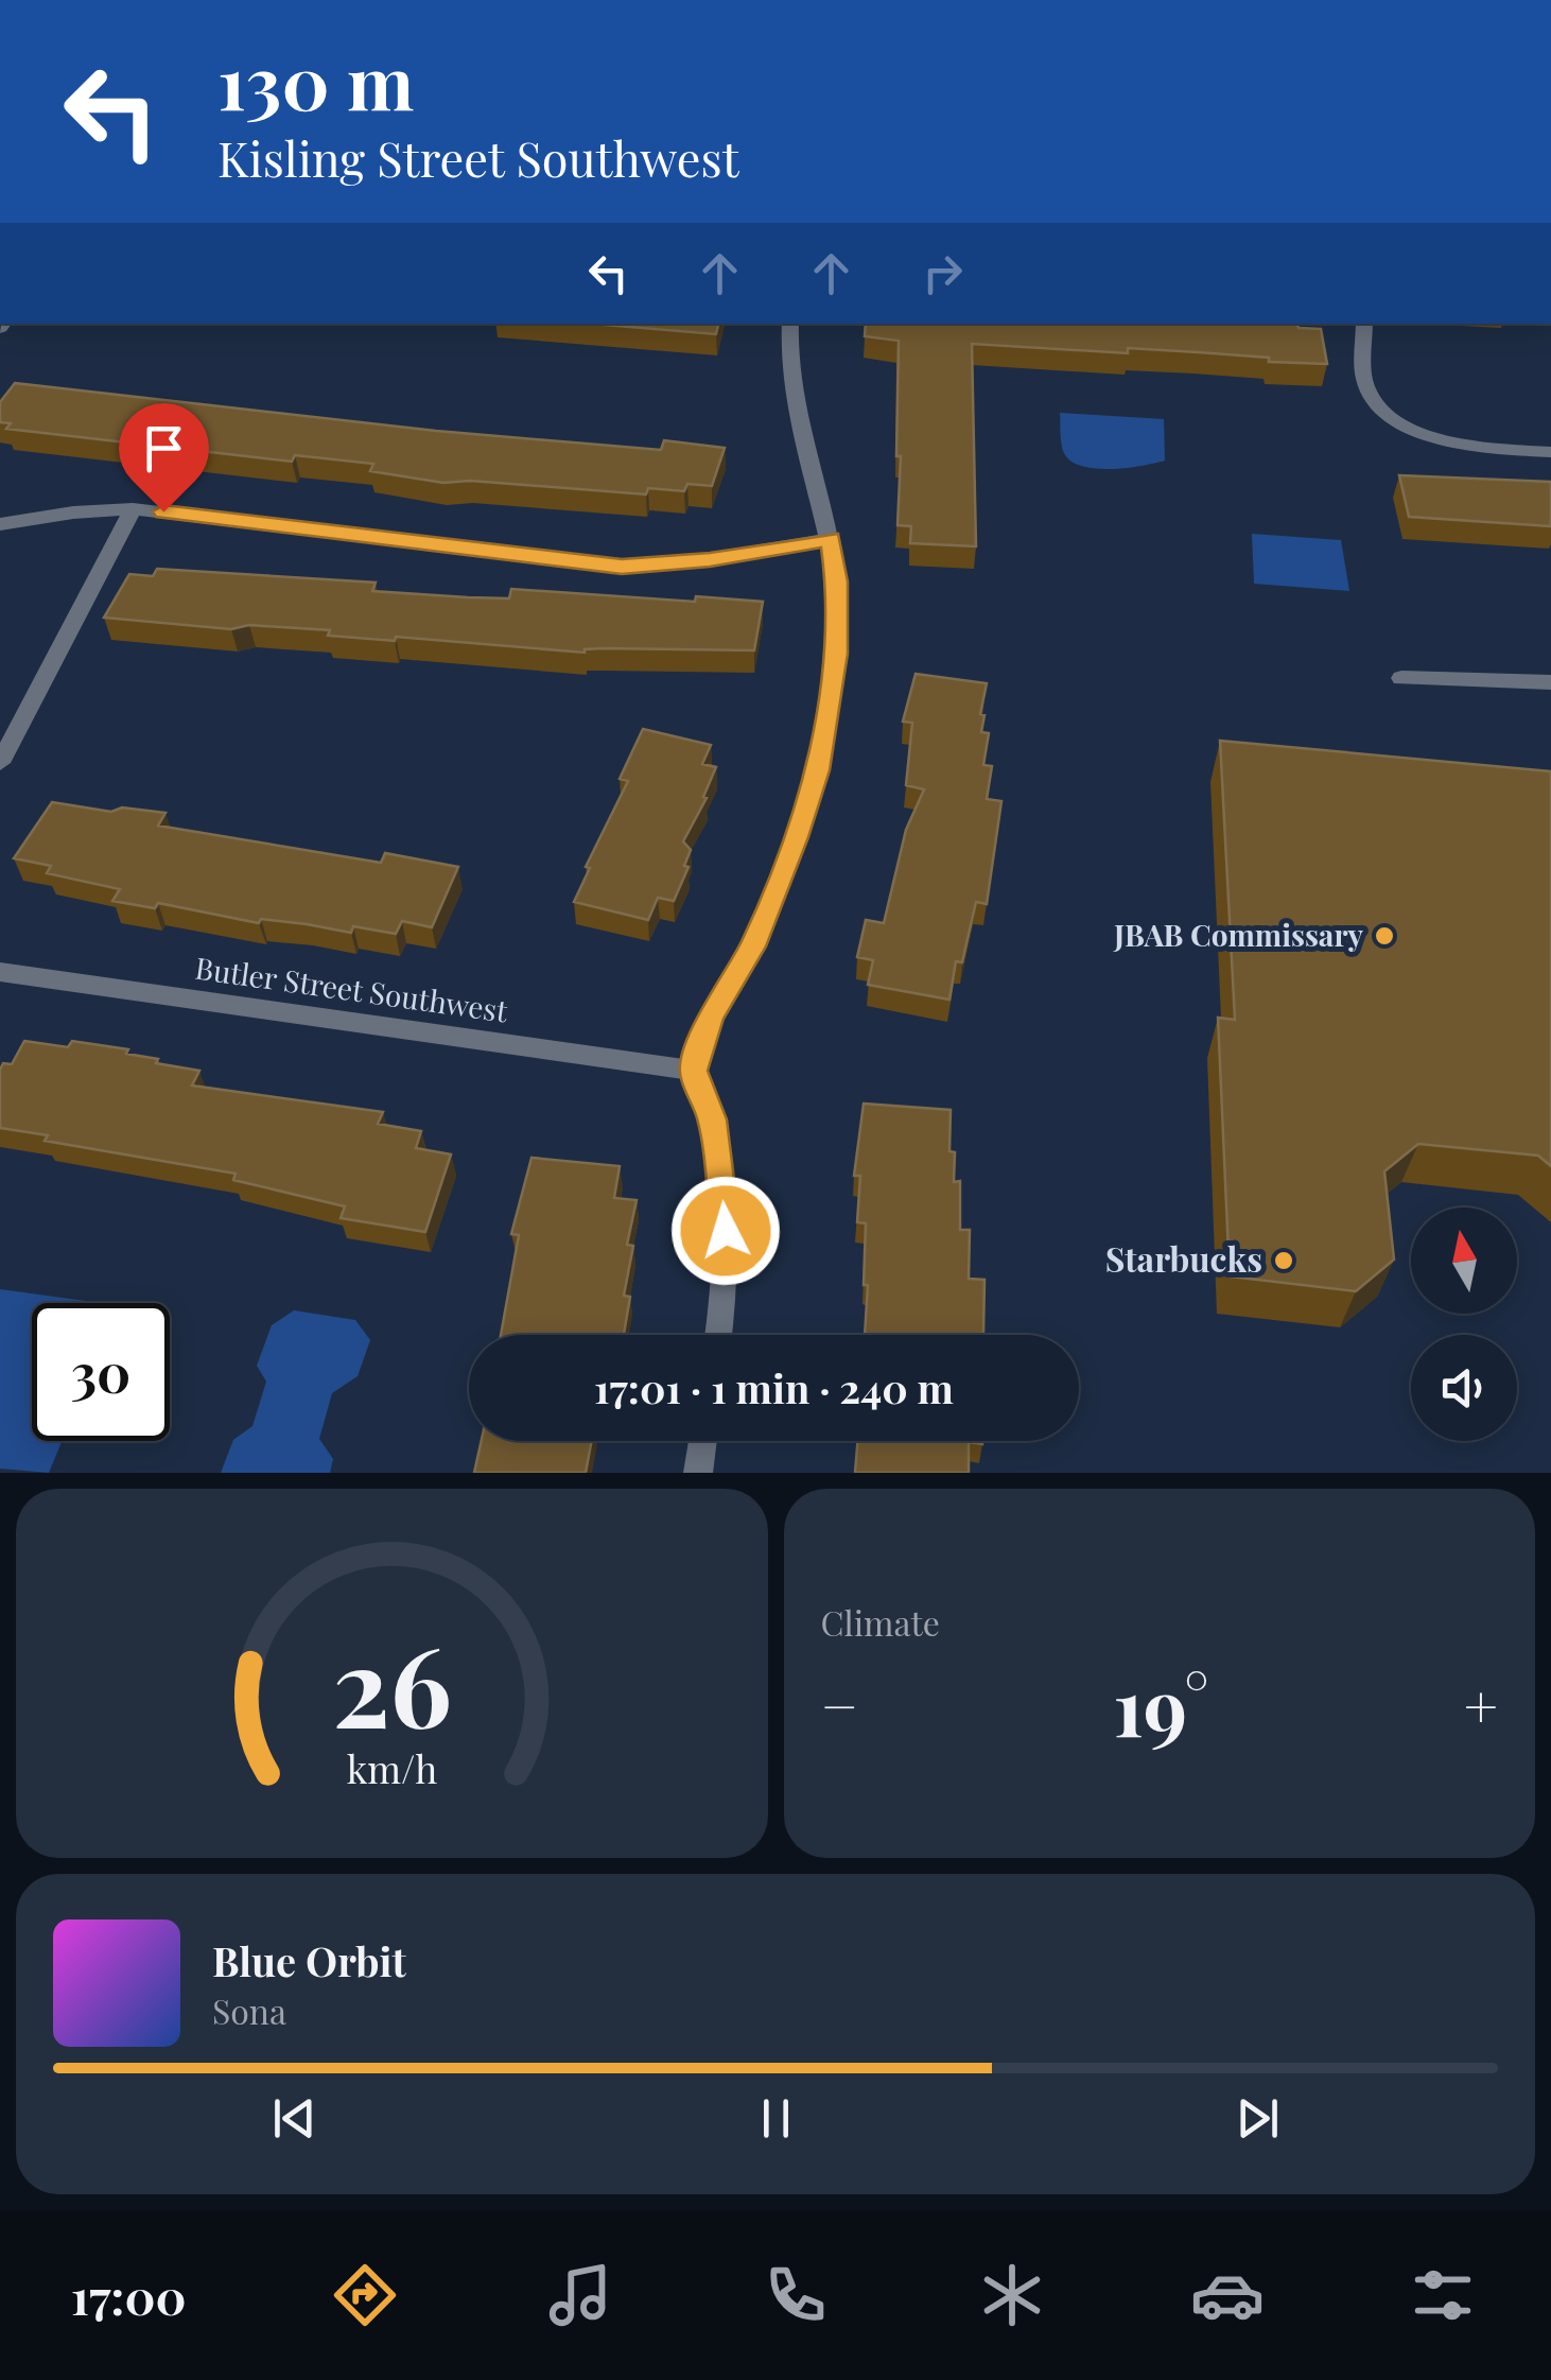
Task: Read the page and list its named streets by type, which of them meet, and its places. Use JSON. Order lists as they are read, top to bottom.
{
  "streets": {
    "street": ["Butler Street Southwest"]
  },
  "places": ["JBAB Commissary", "Starbucks"],
  "north": "top",
  "page": {
    "turn": ["130 m", "Kisling Street Southwest"],
    "limit": "30",
    "trip": "17:01 · 1 min · 240 m",
    "tile": "Climate",
    "heat": ["−", "19°", "+"],
    "song": ["Blue Orbit", "Sona"],
    "tabs": "17:00",
    "gauge": ["26", "km/h"]
  }
}
